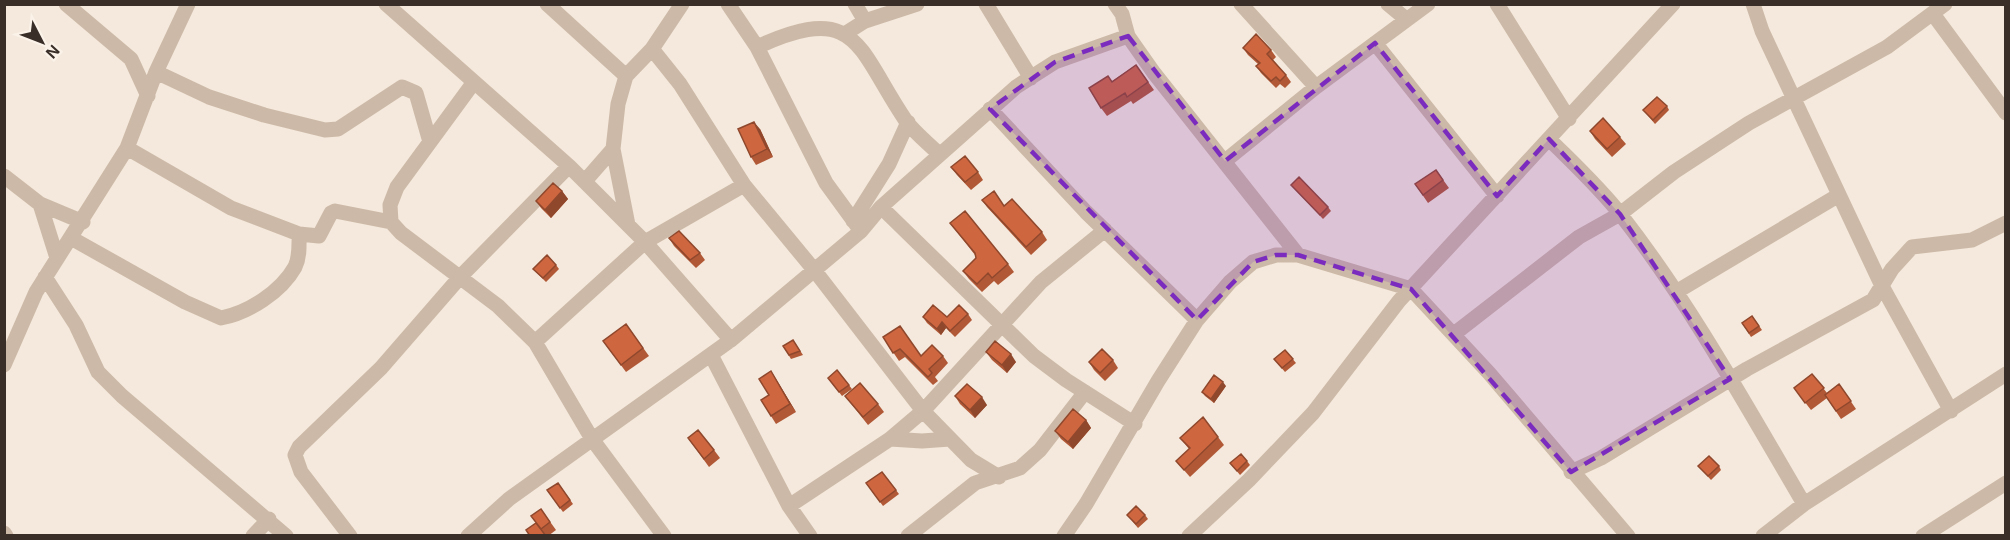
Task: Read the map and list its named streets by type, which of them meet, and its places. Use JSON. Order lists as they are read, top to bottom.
{
  "north": "bottom right"
}
